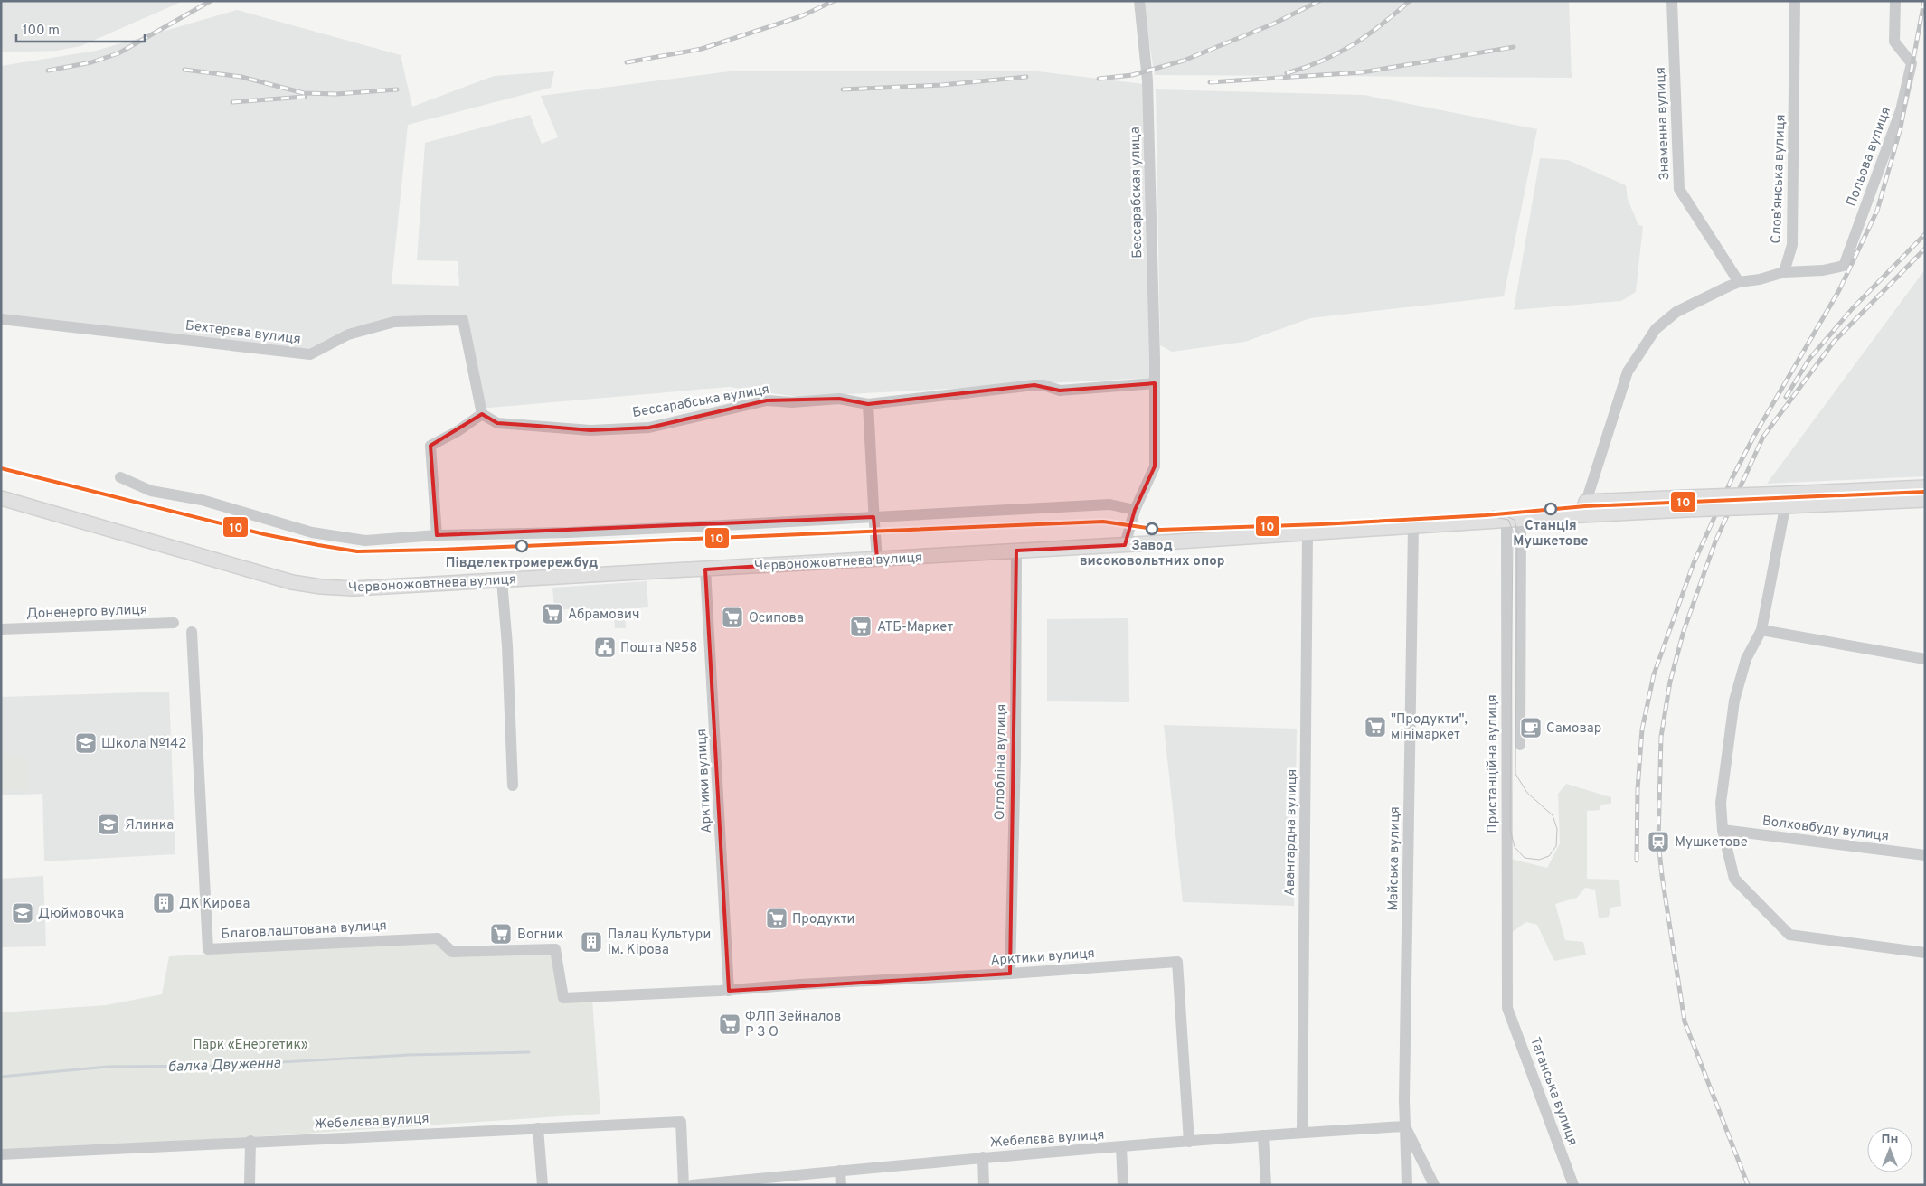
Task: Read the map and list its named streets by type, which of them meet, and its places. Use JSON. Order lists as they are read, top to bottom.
{
  "streets": {
    "main road": ["Червоножовтнева вулиця"],
    "street": [
      "Знаменна вулиця",
      "Польова вулиця",
      "Слов’янська вулиця",
      "Бессарабская улица",
      "Бехтерєва вулиця",
      "Бессарабська вулиця",
      "Доненерго вулиця",
      "Оглобліна вулиця",
      "Пристанційна вулиця",
      "Арктики вулиця",
      "Волховбуду вулиця",
      "Авангардна вулиця",
      "Майська вулиця",
      "Благовлаштована вулиця",
      "Таганська вулиця",
      "Жебелєва вулиця"
    ]
  },
  "crossings": [
    ["Польова вулиця", "Слов’янська вулиця"],
    ["Бессарабская улица", "Червоножовтнева вулиця"],
    ["Бехтерєва вулиця", "Бессарабська вулиця"],
    ["Червоножовтнева вулиця", "Оглобліна вулиця"],
    ["Червоножовтнева вулиця", "Пристанційна вулиця"],
    ["Червоножовтнева вулиця", "Арктики вулиця"],
    ["Червоножовтнева вулиця", "Авангардна вулиця"],
    ["Червоножовтнева вулиця", "Майська вулиця"],
    ["Оглобліна вулиця", "Арктики вулиця"],
    ["Пристанційна вулиця", "Таганська вулиця"],
    ["Арктики вулиця", "Благовлаштована вулиця"],
    ["Арктики вулиця", "Жебелєва вулиця"],
    ["Авангардна вулиця", "Жебелєва вулиця"],
    ["Майська вулиця", "Жебелєва вулиця"]
  ],
  "water": ["балка Двуженна"],
  "parks": ["Парк «Енергетик»"],
  "places": {
    "other": ["Станція Мушкетове", "Завод високовольтних опор", "Півделектромережбуд"],
    "supermarket": [
      "Абрамович",
      "Осипова",
      "АТБ-Маркет",
      "\"Продукти\", мінімаркет",
      "Продукти",
      "Вогник",
      "ФЛП Зейналов Р З О"
    ],
    "public building": ["Пошта №58"],
    "cafe": ["Самовар"],
    "school or university": ["Школа №142", "Ялинка", "Дюймовочка"],
    "station": ["Мушкетове"],
    "building": ["ДК Кирова", "Палац Культури ім. Кірова"]
  },
  "lines": ["transit line 10"],
  "scale_bar": "100 m",
  "north": "top"
}
